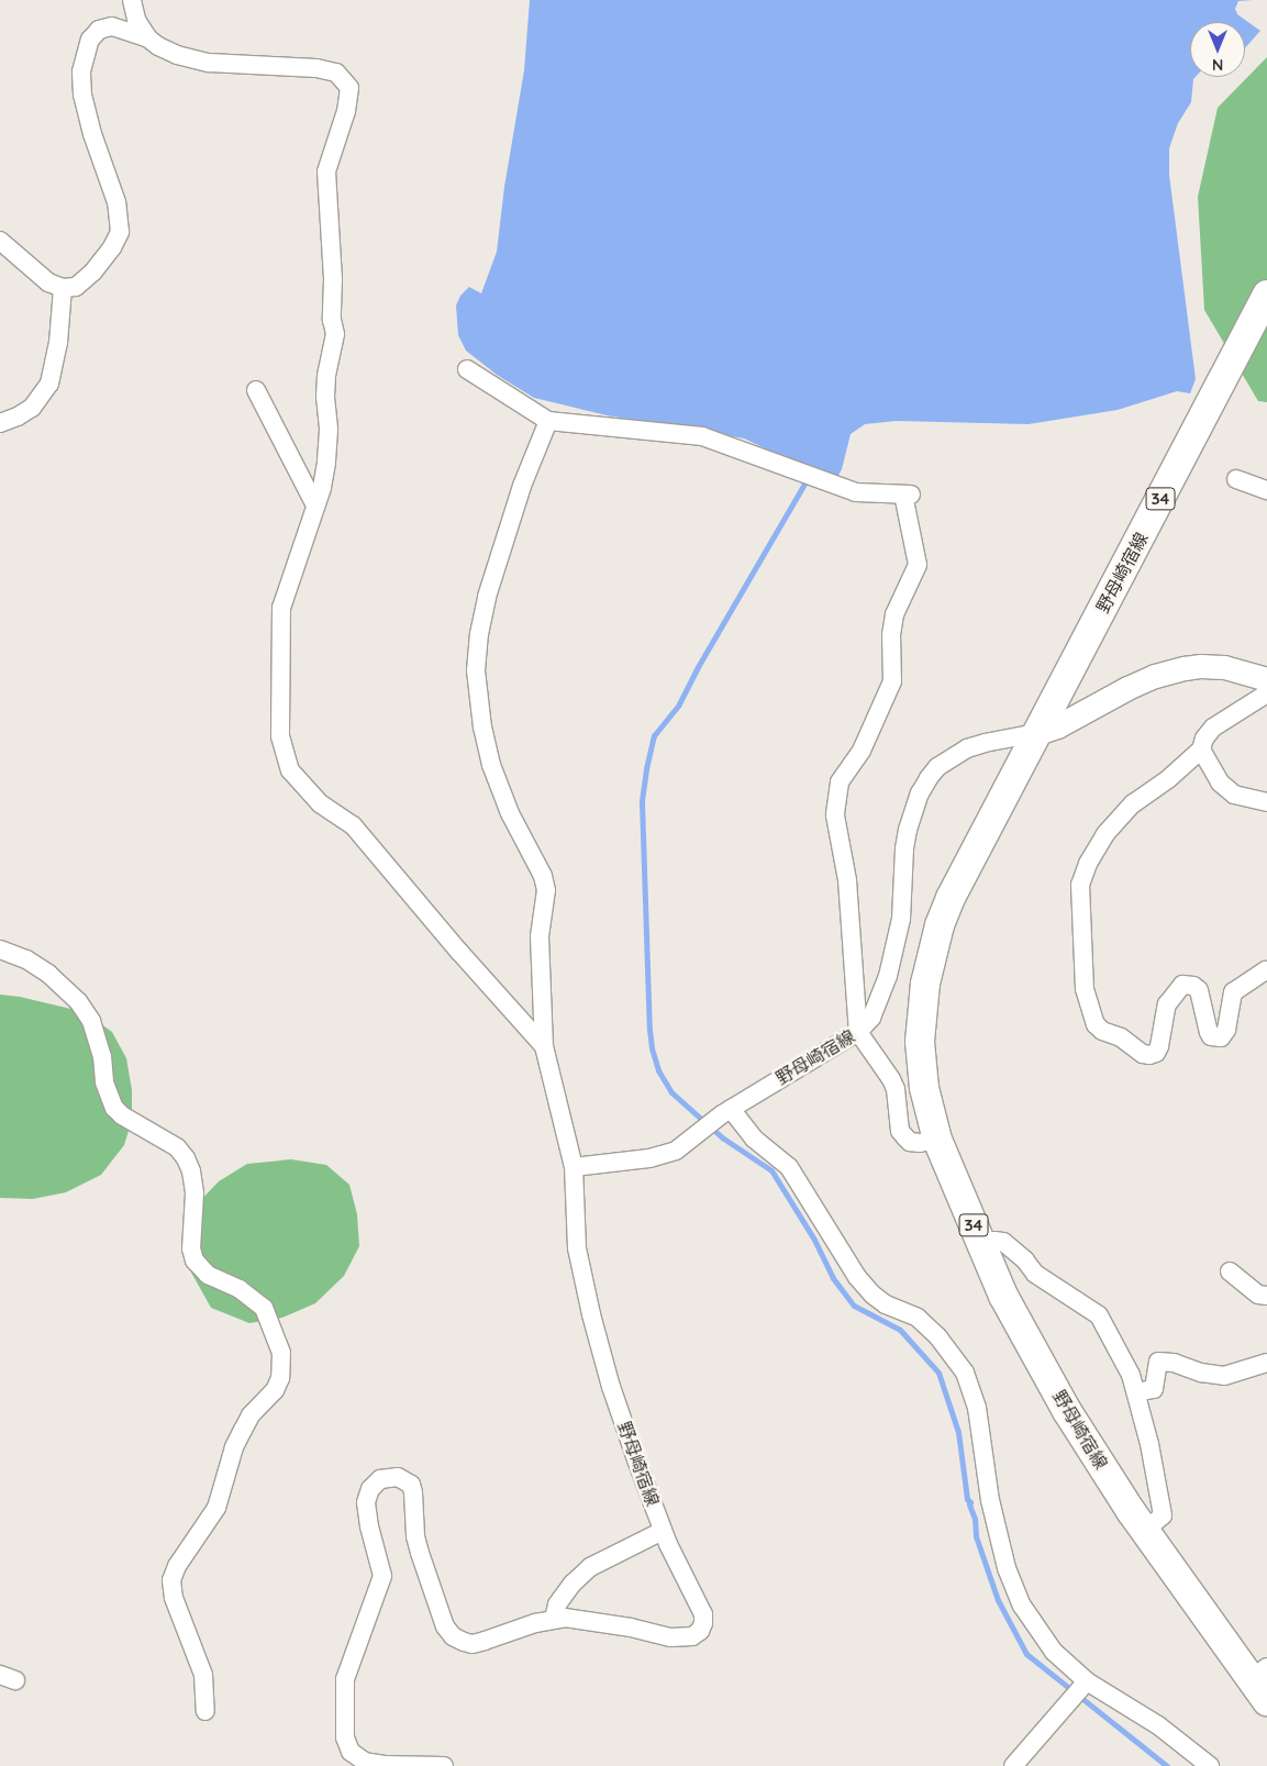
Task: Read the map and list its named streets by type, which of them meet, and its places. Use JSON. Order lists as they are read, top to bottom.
{
  "streets": {
    "main road": ["34", "野母崎宿線"]
  },
  "north": "bottom"
}
